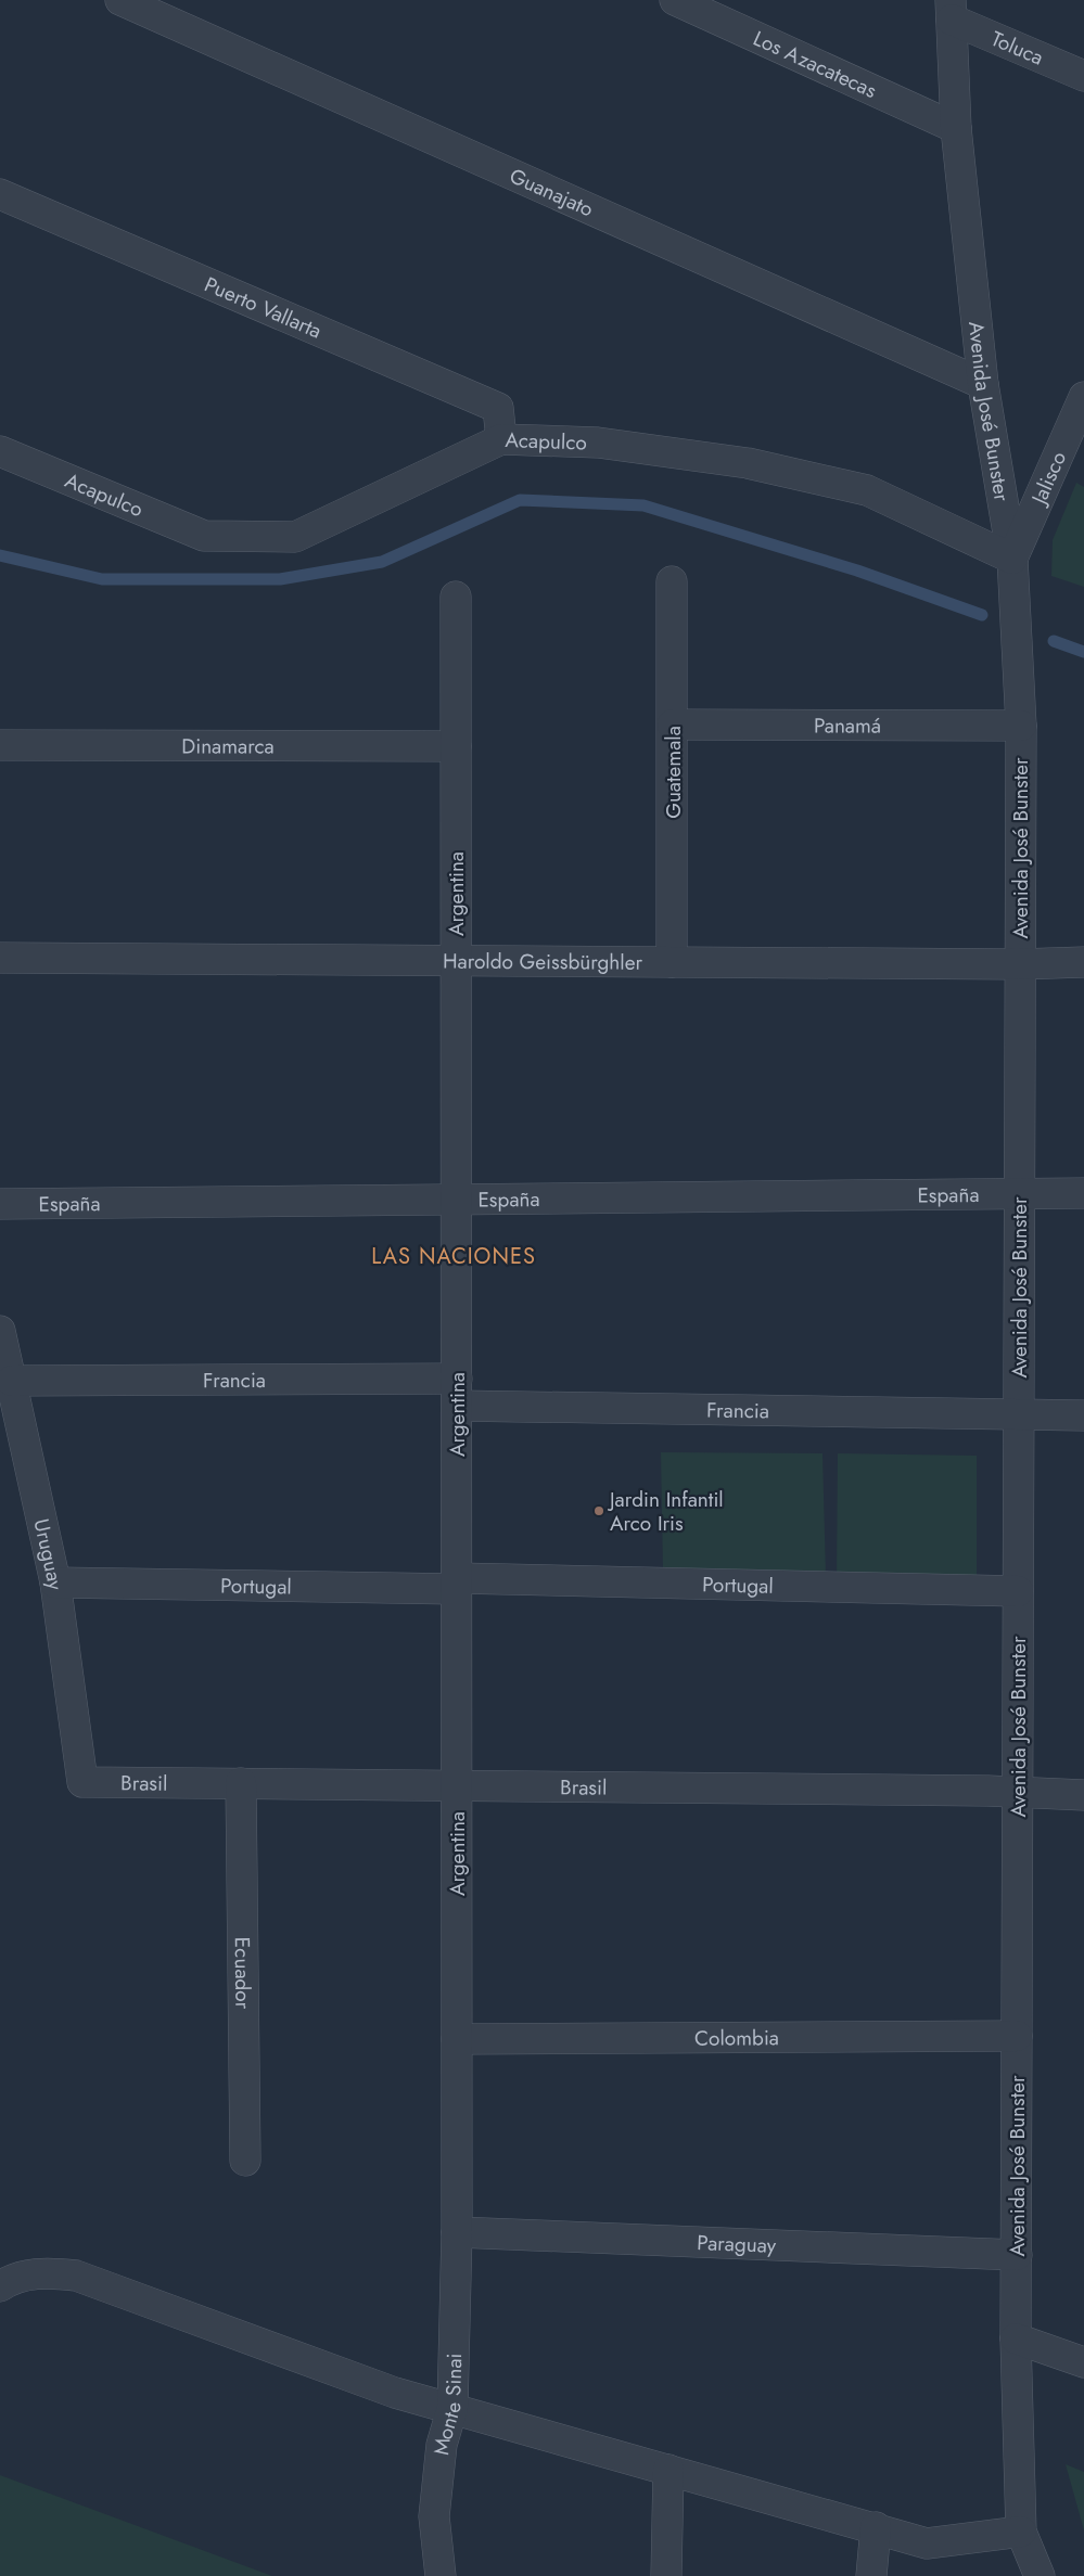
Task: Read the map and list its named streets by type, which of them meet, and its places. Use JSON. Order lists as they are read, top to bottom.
{
  "streets": {
    "street": [
      "Toluca",
      "Los Azacatecas",
      "Guanajato",
      "Puerto Vallarta",
      "Avenida José Bunster",
      "Acapulco",
      "Jalisco",
      "Panamá",
      "Dinamarca",
      "Guatemala",
      "Argentina",
      "Haroldo Geissbürghler",
      "España",
      "Francia",
      "Uruguay",
      "Portugal",
      "Brasil",
      "Ecuador",
      "Colombia",
      "Paraguay",
      "Monte Sinai"
    ]
  },
  "crossings": [
    ["Toluca", "Avenida José Bunster"],
    ["Los Azacatecas", "Avenida José Bunster"],
    ["Guanajato", "Avenida José Bunster"],
    ["Puerto Vallarta", "Acapulco"],
    ["Avenida José Bunster", "Acapulco"],
    ["Avenida José Bunster", "Jalisco"],
    ["Avenida José Bunster", "Panamá"],
    ["Avenida José Bunster", "Haroldo Geissbürghler"],
    ["Avenida José Bunster", "España"],
    ["Avenida José Bunster", "Francia"],
    ["Avenida José Bunster", "Portugal"],
    ["Avenida José Bunster", "Brasil"],
    ["Avenida José Bunster", "Colombia"],
    ["Avenida José Bunster", "Paraguay"],
    ["Acapulco", "Jalisco"],
    ["Panamá", "Guatemala"],
    ["Dinamarca", "Argentina"],
    ["Guatemala", "Haroldo Geissbürghler"],
    ["Argentina", "Haroldo Geissbürghler"],
    ["Argentina", "España"],
    ["Argentina", "Francia"],
    ["Argentina", "Portugal"],
    ["Argentina", "Brasil"],
    ["Argentina", "Colombia"],
    ["Argentina", "Paraguay"],
    ["Argentina", "Monte Sinai"],
    ["Francia", "Uruguay"],
    ["Uruguay", "Portugal"],
    ["Uruguay", "Brasil"],
    ["Brasil", "Ecuador"],
    ["Paraguay", "Monte Sinai"]
  ],
  "districts": ["LAS NACIONES"],
  "places": ["Jardin Infantil Arco Iris"]
}
